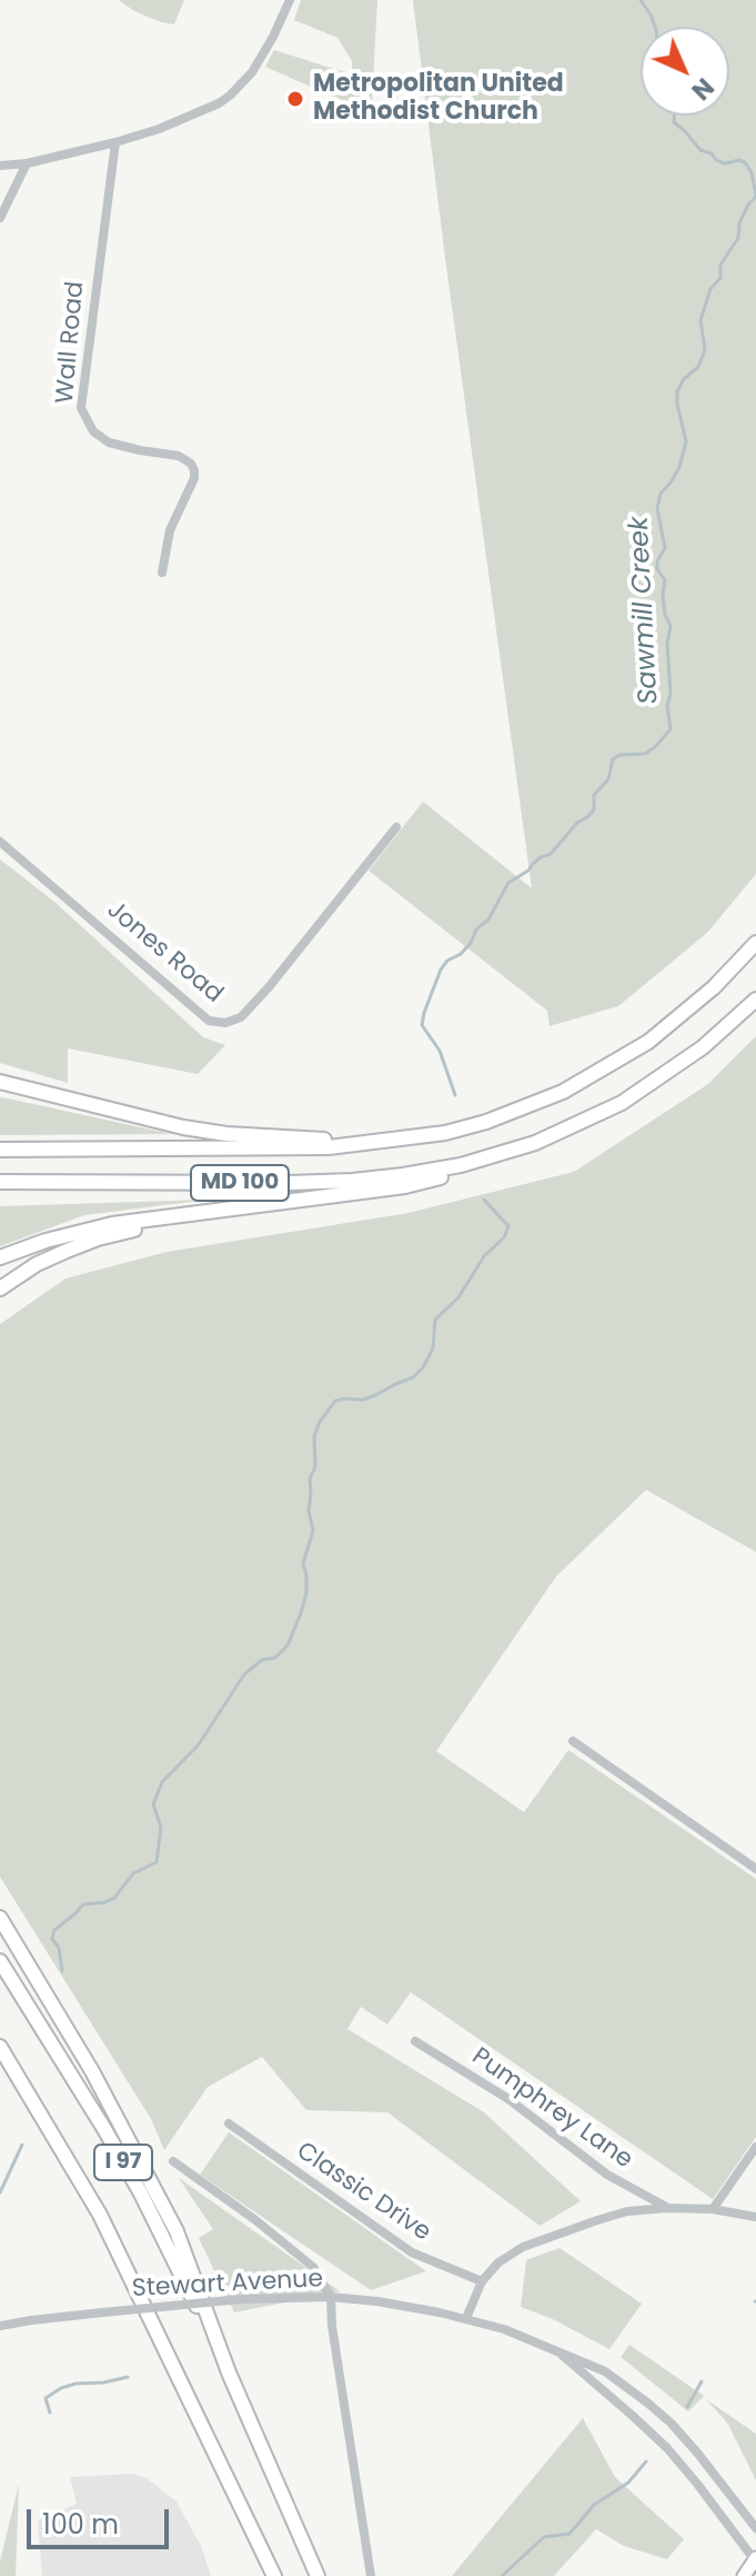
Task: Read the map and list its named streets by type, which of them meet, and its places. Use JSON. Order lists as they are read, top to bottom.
{
  "streets": {
    "highway": ["MD 100", "I 97"],
    "street": [
      "Wall Road",
      "Jones Road",
      "Pumphrey Lane",
      "Classic Drive",
      "Stewart Avenue"
    ]
  },
  "water": ["Sawmill Creek"],
  "places": ["Metropolitan United Methodist Church"],
  "scale_bar": "100 m",
  "north": "bottom right"
}
